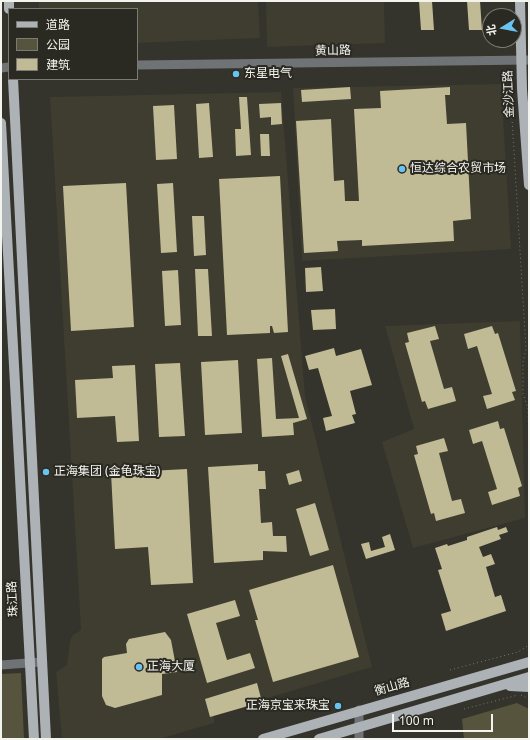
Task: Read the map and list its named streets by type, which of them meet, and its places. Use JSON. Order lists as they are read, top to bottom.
{
  "streets": {
    "main road": ["金沙江路", "珠江路", "衡山路"],
    "street": ["黄山路"]
  },
  "crossings": [
    ["黄山路", "金沙江路"]
  ],
  "places": [
    "东星电气",
    "恒达综合农贸市场",
    "正海集团 (金龟珠宝)",
    "正海大厦",
    "正海京宝来珠宝"
  ],
  "legend": ["道路", "公园", "建筑"],
  "scale_bar": "100 m",
  "north": "left"
}
